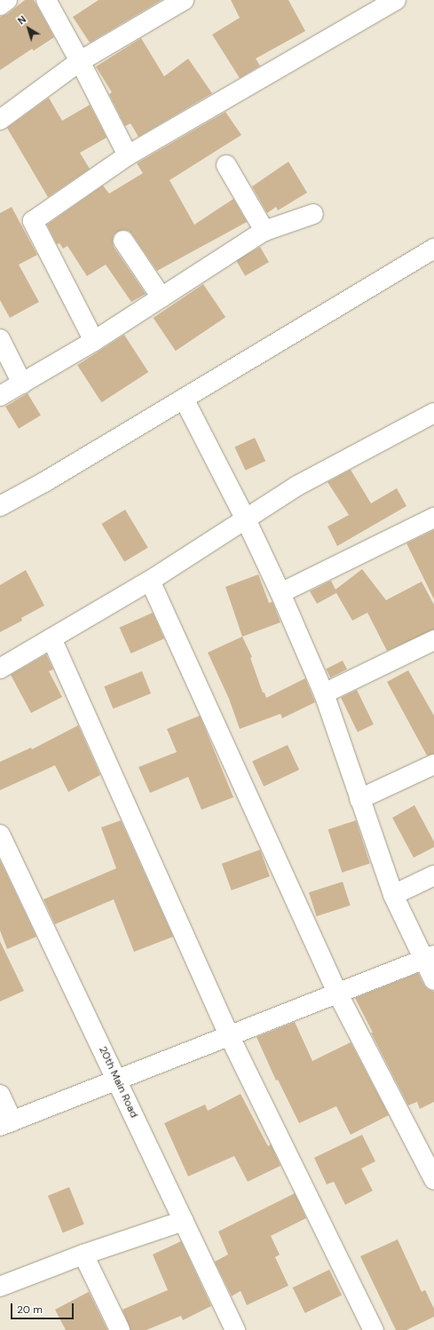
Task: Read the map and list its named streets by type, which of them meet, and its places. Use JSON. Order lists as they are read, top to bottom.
{
  "streets": {
    "street": ["20th Main Road"]
  },
  "scale_bar": "20 m",
  "north": "top left"
}
